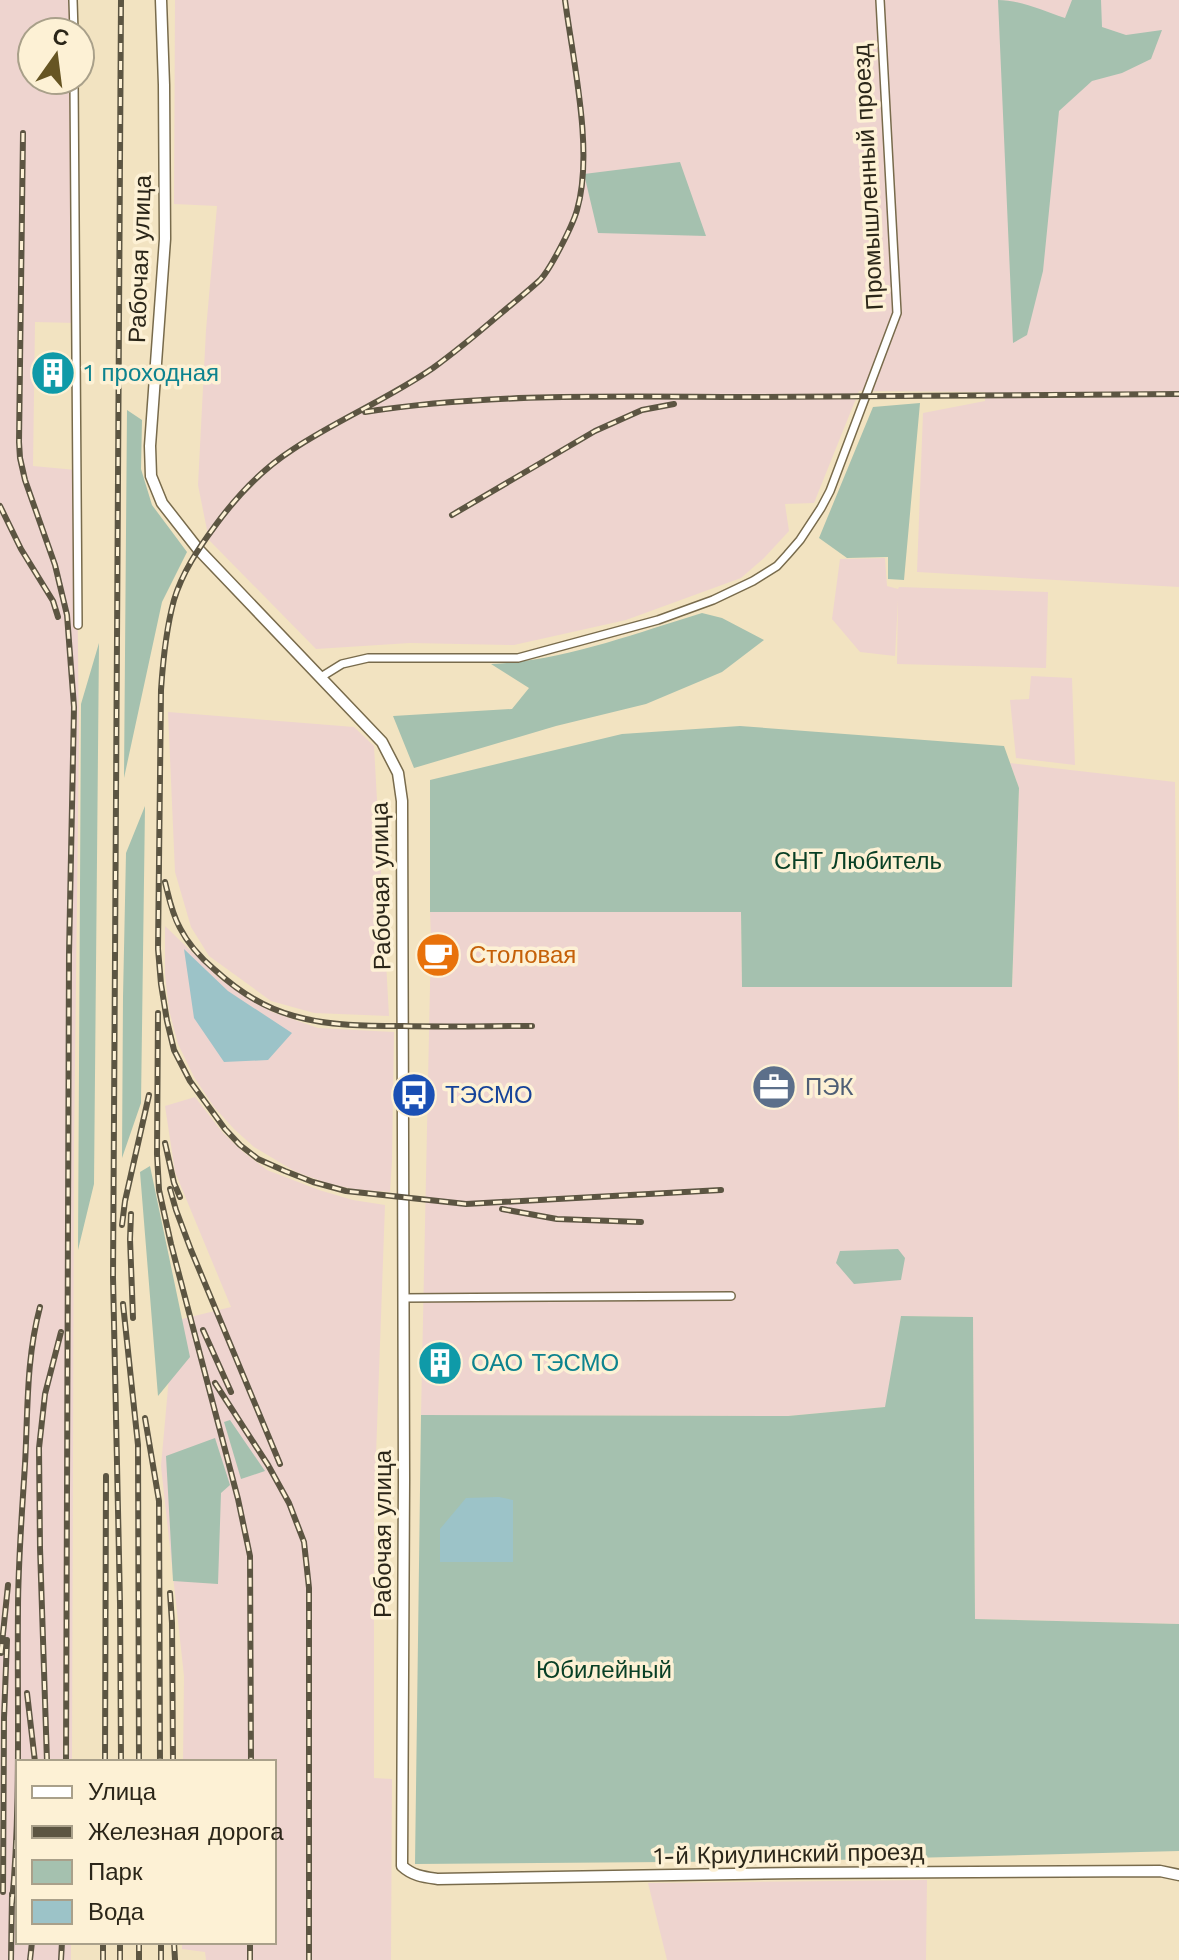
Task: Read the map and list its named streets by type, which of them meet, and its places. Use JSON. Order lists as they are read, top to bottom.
{
  "streets": {
    "street": ["Промышленный проезд", "Рабочая улица", "1-й Криулинский проезд"]
  },
  "crossings": [
    ["Промышленный проезд", "Рабочая улица"],
    ["Рабочая улица", "1-й Криулинский проезд"]
  ],
  "parks": ["СНТ Любитель", "Юбилейный"],
  "places": {
    "building": ["1 проходная", "ОАО ТЭСМО"],
    "cafe": ["Столовая"],
    "office": ["ПЭК"],
    "bus stop": ["ТЭСМО"]
  },
  "legend": [
    "Улица",
    "Железная дорога",
    "Парк",
    "Вода"
  ],
  "north": "top"
}
